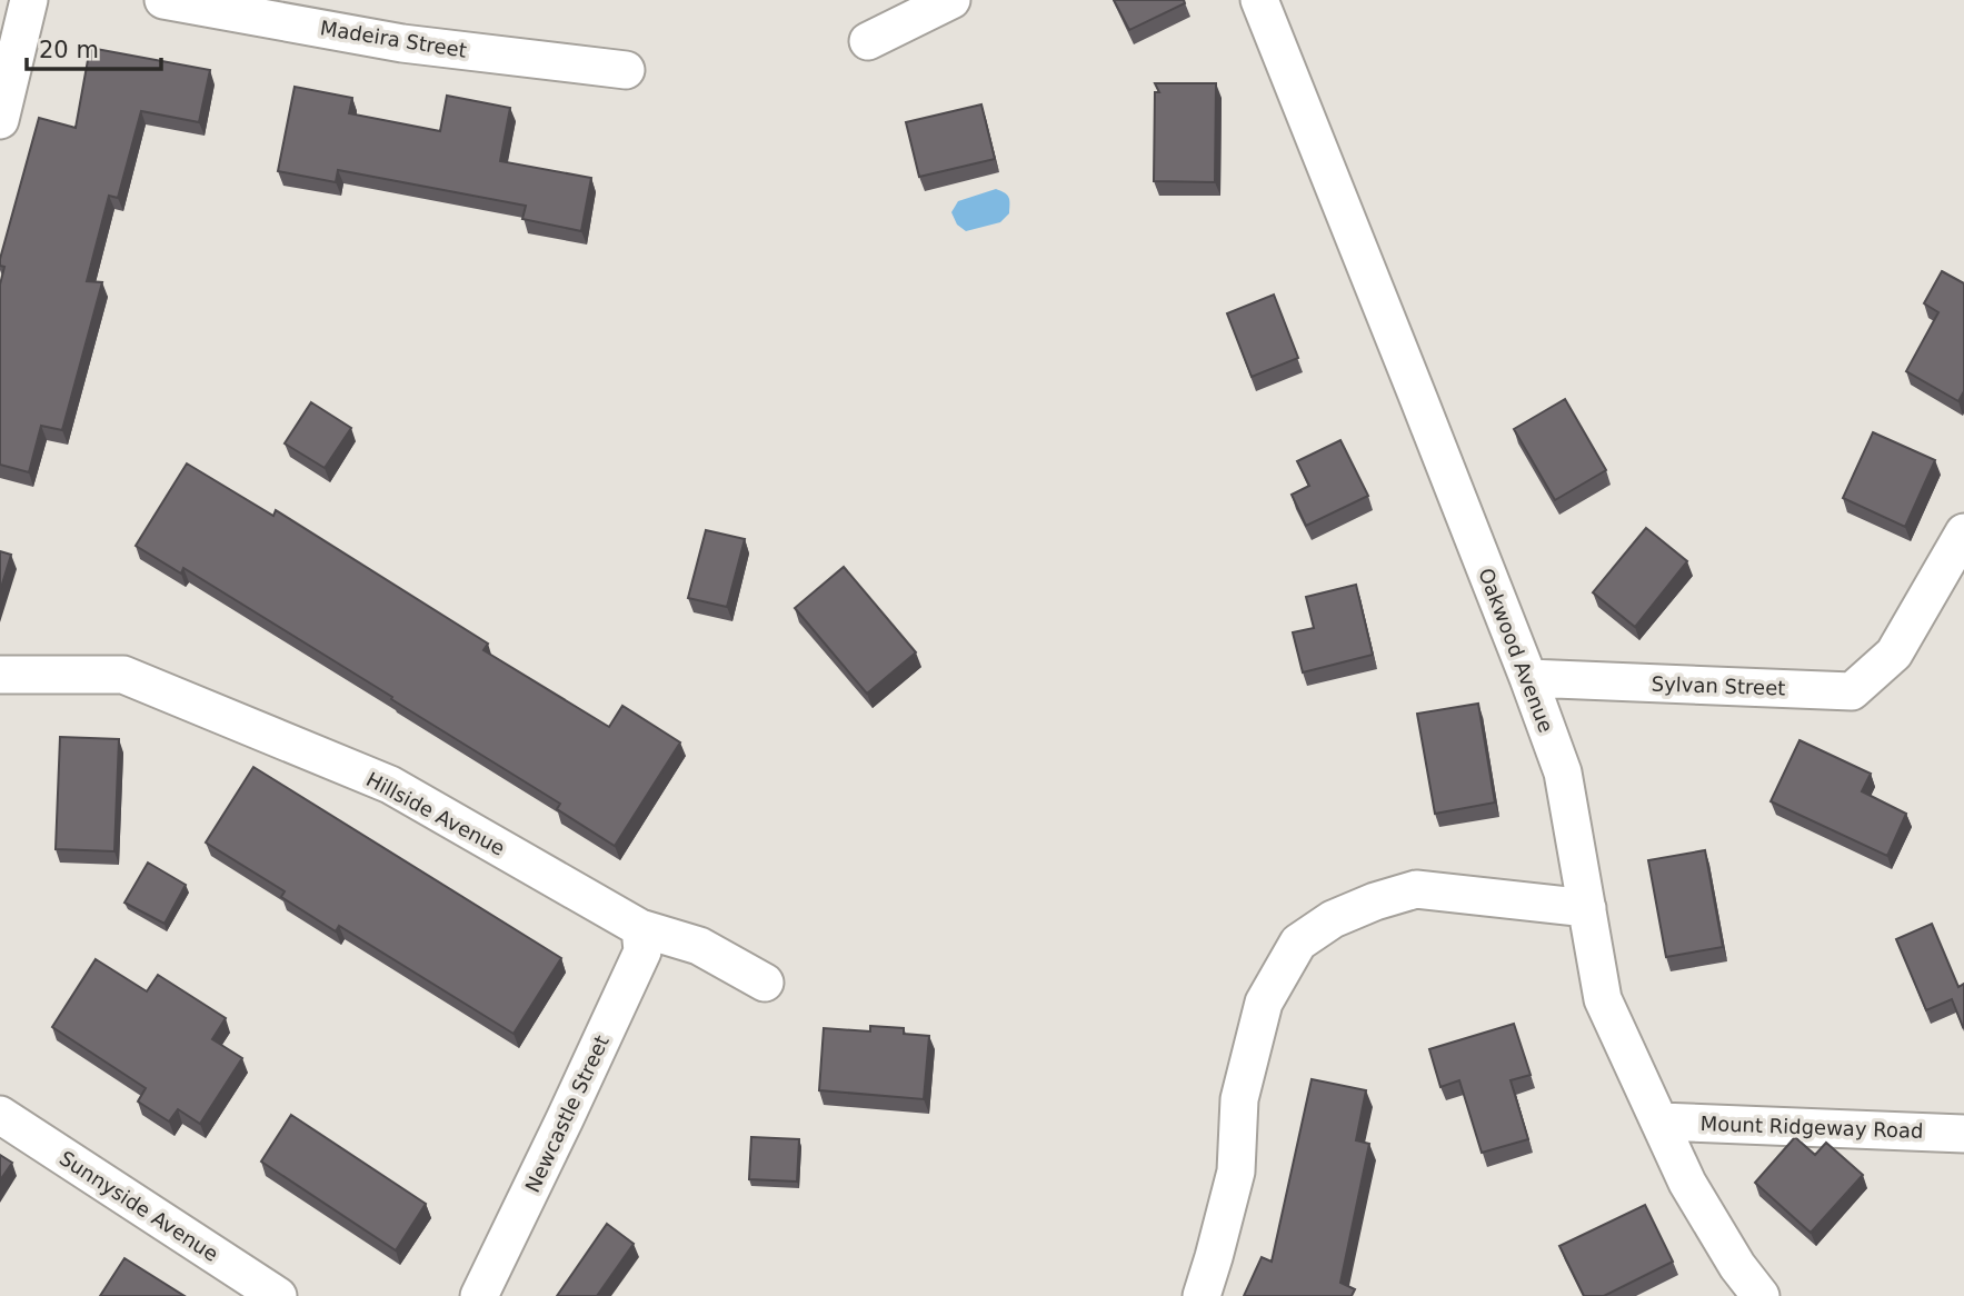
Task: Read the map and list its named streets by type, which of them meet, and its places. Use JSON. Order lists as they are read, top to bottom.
{
  "streets": {
    "street": [
      "Madeira Street",
      "Oakwood Avenue",
      "Sylvan Street",
      "Hillside Avenue",
      "Newcastle Street",
      "Mount Ridgeway Road",
      "Sunnyside Avenue"
    ]
  },
  "crossings": [
    ["Oakwood Avenue", "Sylvan Street"],
    ["Oakwood Avenue", "Mount Ridgeway Road"],
    ["Hillside Avenue", "Newcastle Street"]
  ],
  "scale_bar": "20 m"
}
